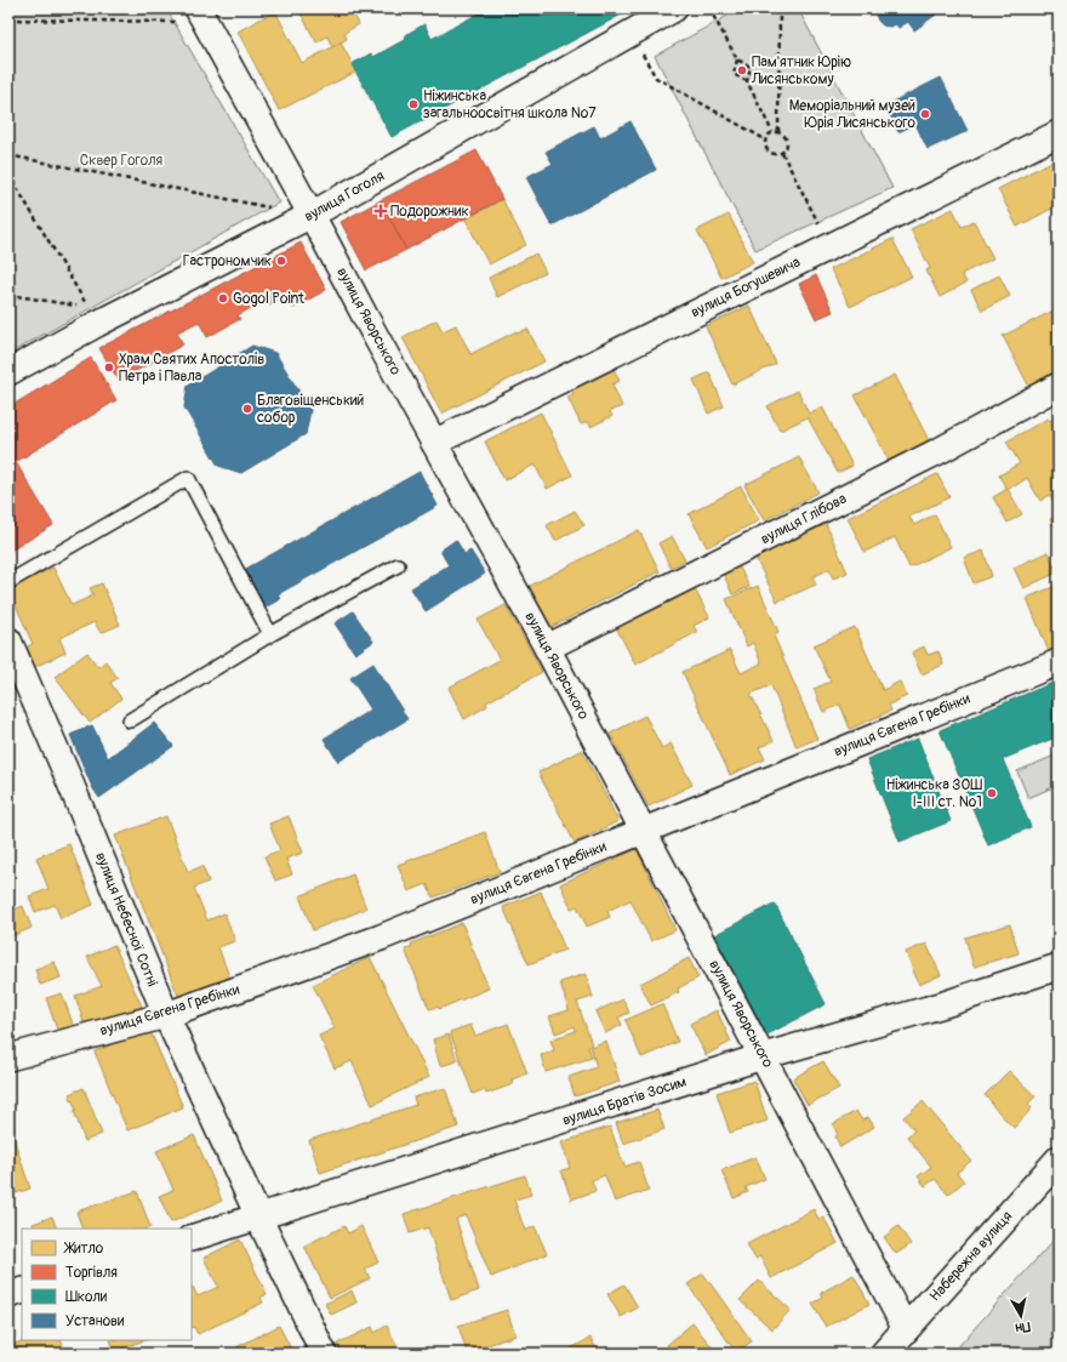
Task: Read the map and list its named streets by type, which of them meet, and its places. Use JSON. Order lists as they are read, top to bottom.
{
  "streets": {
    "main road": ["Набережна вулиця"],
    "street": [
      "вулиця Гоголя",
      "вулиця Богушевича",
      "вулиця Яворського",
      "вулиця Глібова",
      "вулиця Євгена Гребінки",
      "вулиця Небесної Сотні",
      "вулиця Братів Зосим"
    ]
  },
  "crossings": [
    ["вулиця Гоголя", "вулиця Яворського"],
    ["вулиця Богушевича", "вулиця Яворського"],
    ["вулиця Яворського", "вулиця Глібова"],
    ["вулиця Яворського", "вулиця Євгена Гребінки"],
    ["вулиця Яворського", "вулиця Братів Зосим"],
    ["вулиця Яворського", "Набережна вулиця"],
    ["вулиця Євгена Гребінки", "вулиця Небесної Сотні"],
    ["вулиця Небесної Сотні", "вулиця Братів Зосим"]
  ],
  "parks": ["Сквер Гоголя"],
  "places": {
    "other": [
      "Пам'ятник Юрію Лисянському",
      "Ніжинська загальноосвітня школа №7",
      "Меморіальний музей Юрія Лисянського",
      "Гастрономчик",
      "Gogol Point",
      "Храм Святих Апостолів Петра і Павла",
      "Благовіщенський собор",
      "Ніжинська ЗОШ І-ІІІ ст. №1"
    ],
    "health": ["Подорожник"]
  },
  "legend": [
    "Житло",
    "Торгівля",
    "Школи",
    "Установи"
  ],
  "north": "bottom"
}
